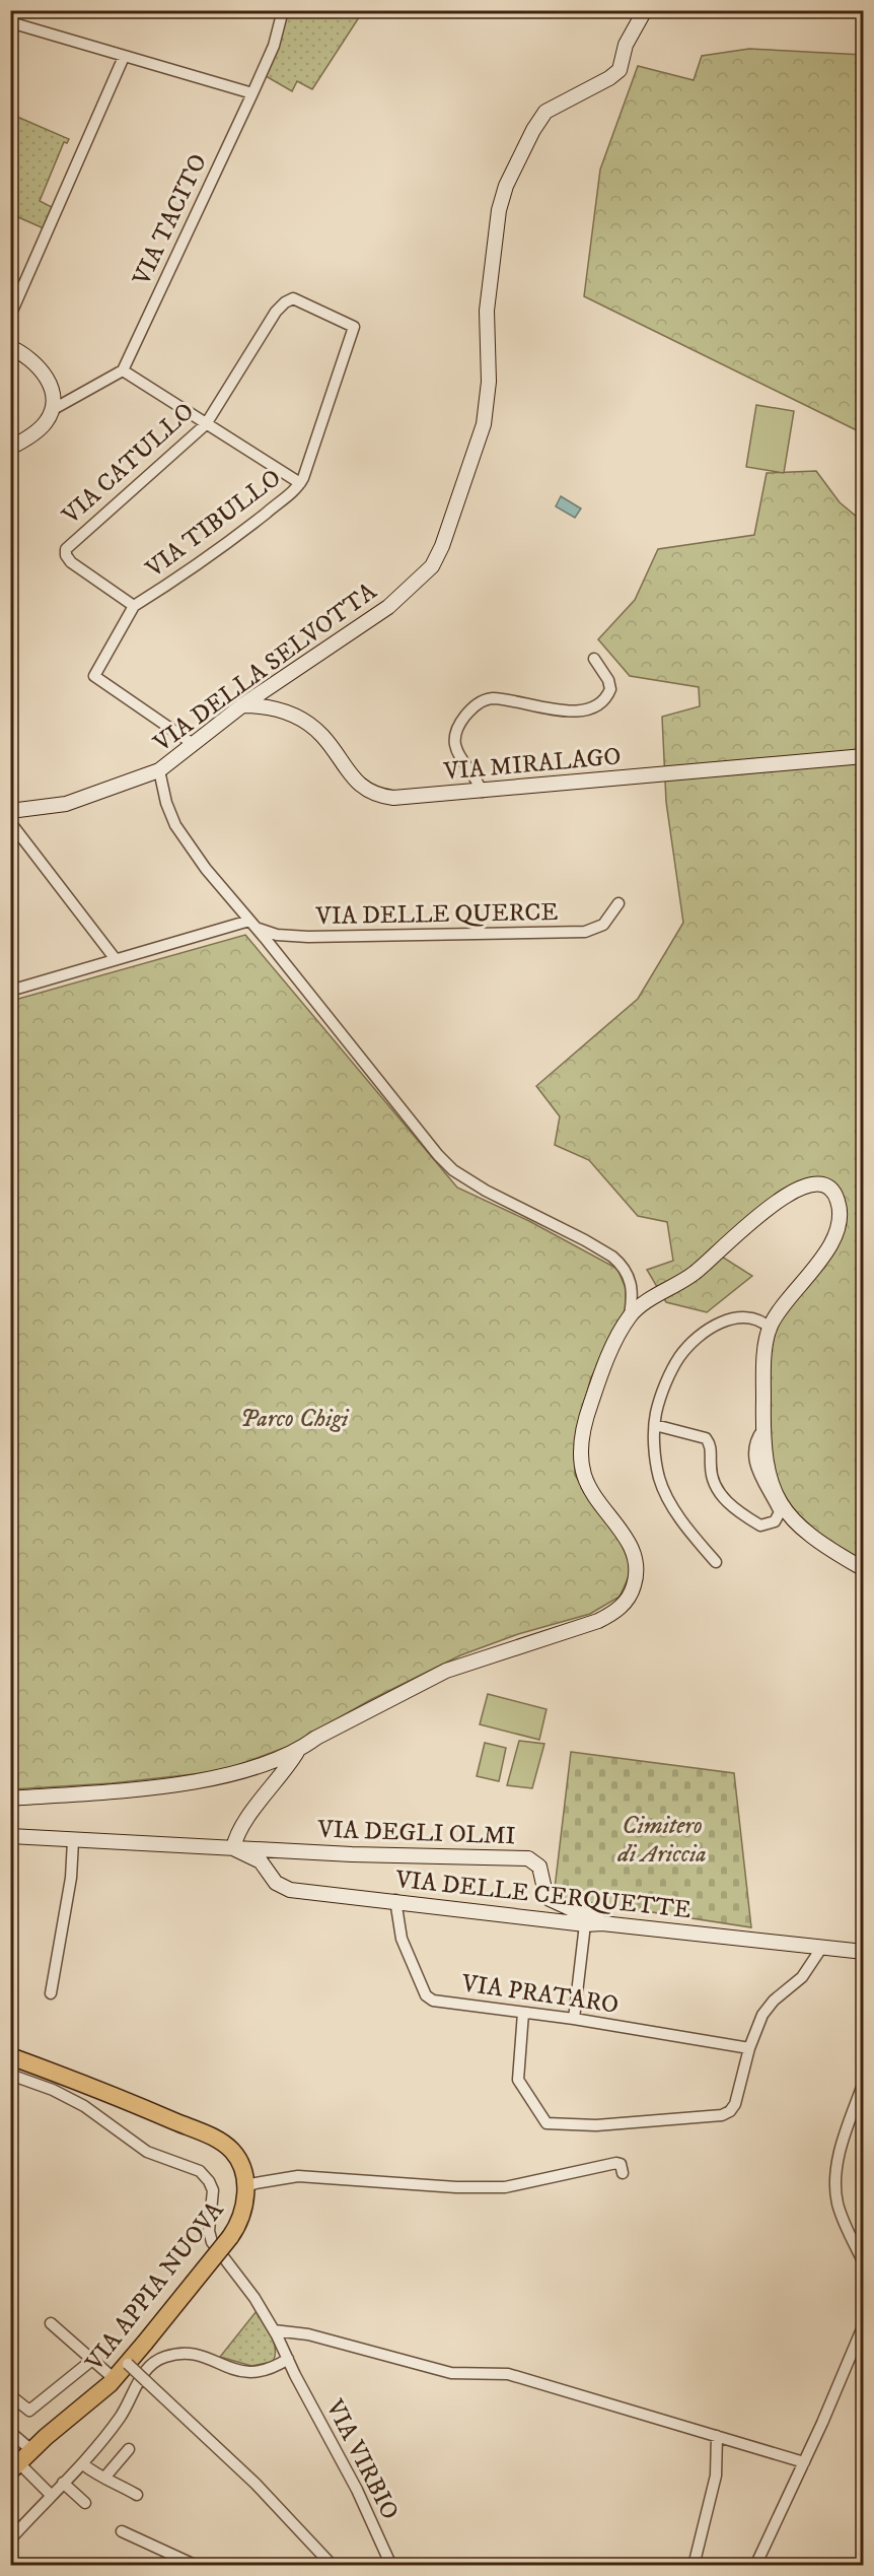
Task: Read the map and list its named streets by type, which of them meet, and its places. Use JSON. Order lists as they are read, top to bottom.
{
  "streets": {
    "main road": ["VIA APPIA NUOVA"],
    "street": [
      "VIA TACITO",
      "VIA CATULLO",
      "VIA TIBULLO",
      "VIA DELLA SELVOTTA",
      "VIA MIRALAGO",
      "VIA DELLE QUERCE",
      "VIA DEGLI OLMI",
      "VIA DELLE CERQUETTE",
      "VIA PRATARO",
      "VIA VIRBIO"
    ]
  },
  "crossings": [
    ["VIA CATULLO", "VIA TIBULLO"],
    ["VIA DELLA SELVOTTA", "VIA MIRALAGO"],
    ["VIA DELLA SELVOTTA", "VIA DELLE QUERCE"],
    ["VIA DEGLI OLMI", "VIA DELLE CERQUETTE"],
    ["VIA DELLE CERQUETTE", "VIA PRATARO"]
  ],
  "parks": ["Parco Chigi", "Cimitero di Ariccia"]
}
